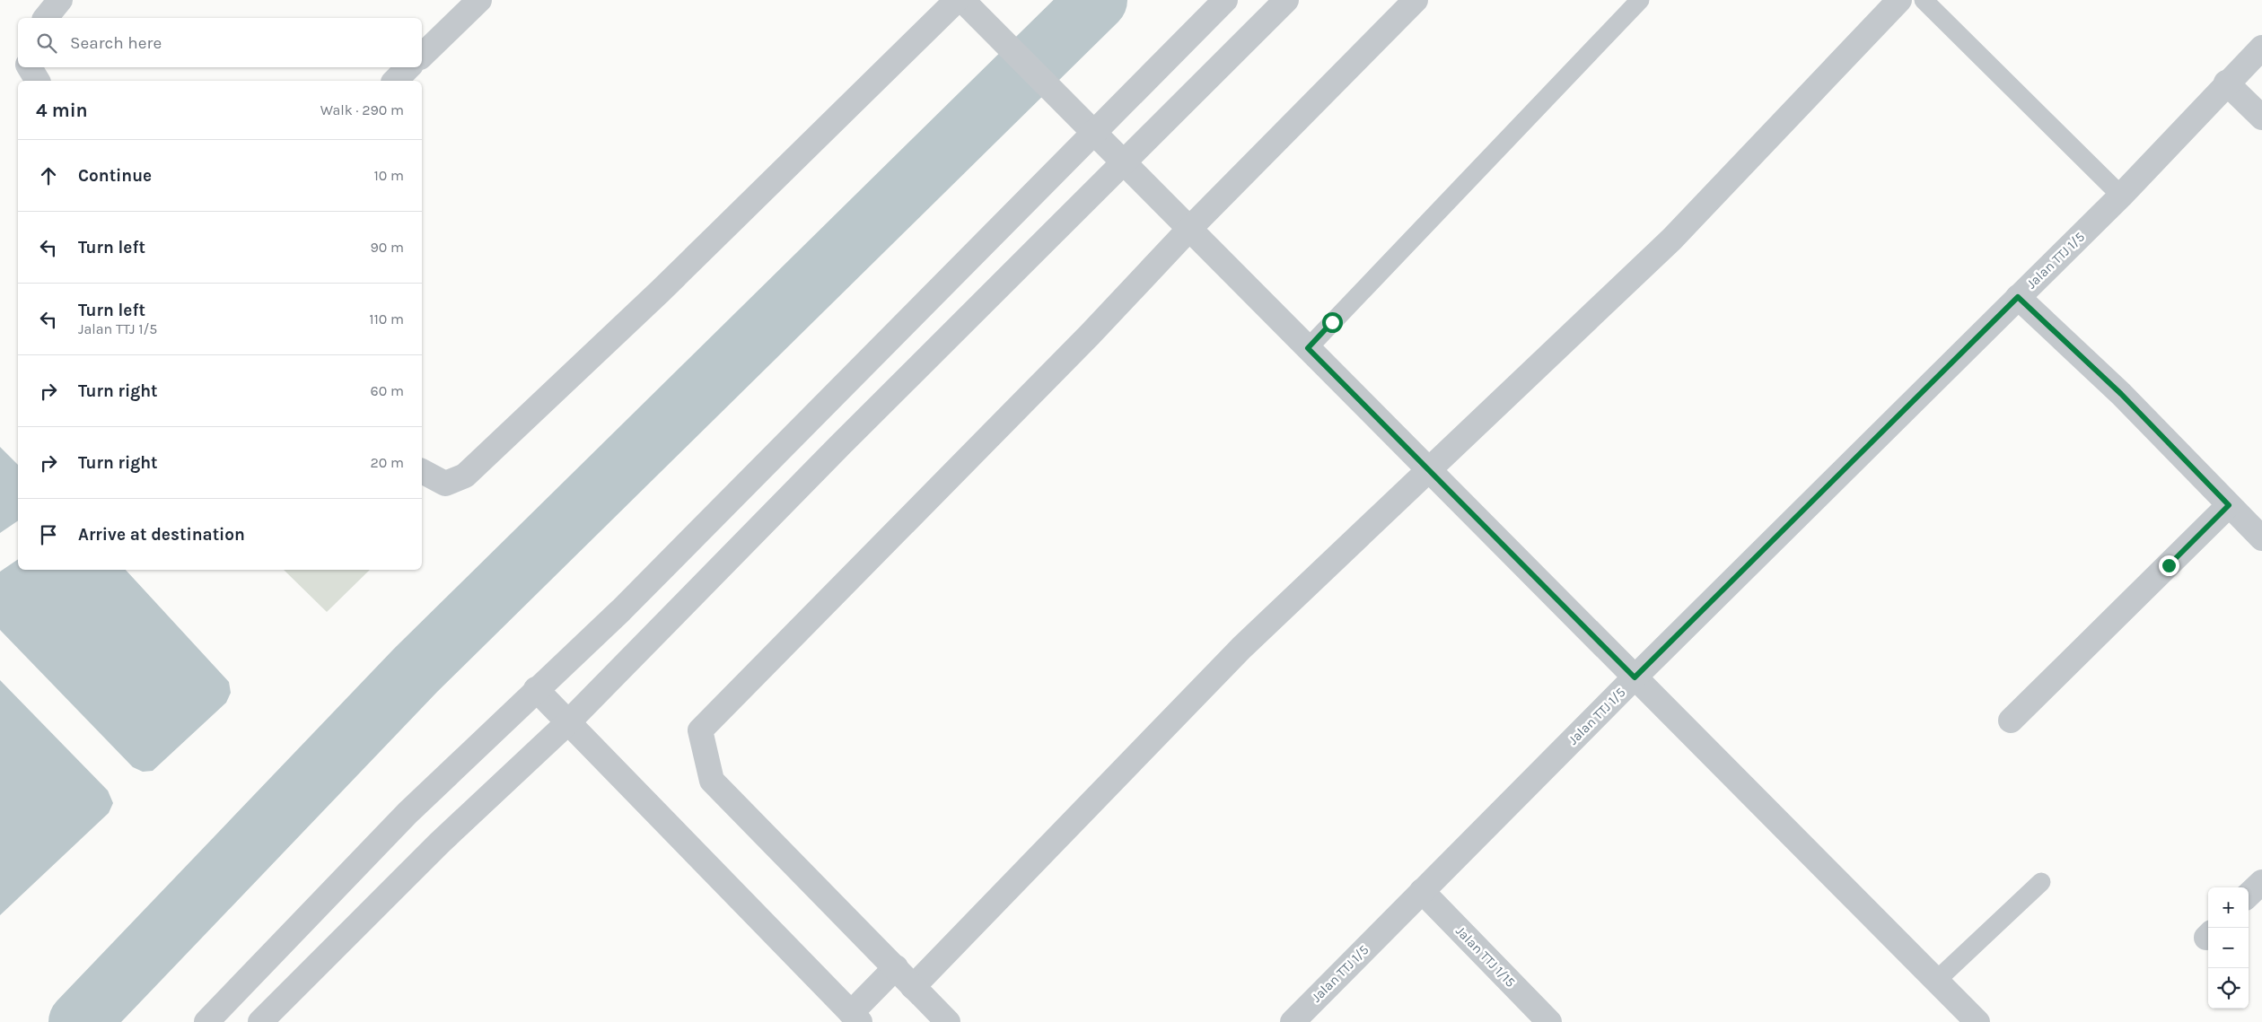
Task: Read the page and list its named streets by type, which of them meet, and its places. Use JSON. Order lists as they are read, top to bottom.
{
  "streets": {
    "street": ["Jalan TTJ 1/5", "Jalan TTJ 1/15"]
  },
  "crossings": [
    ["Jalan TTJ 1/5", "Jalan TTJ 1/15"]
  ],
  "page": {
    "search": "Search here",
    "heading": ["4 min", "Walk · 290 m"],
    "list": [
      ["Continue", "10 m"],
      ["Turn left", "90 m"],
      ["Turn left", "Jalan TTJ 1/5", "110 m"],
      ["Turn right", "60 m"],
      ["Turn right", "20 m"],
      "Arrive at destination"
    ],
    "map_buttons": ["+", "−"]
  }
}
